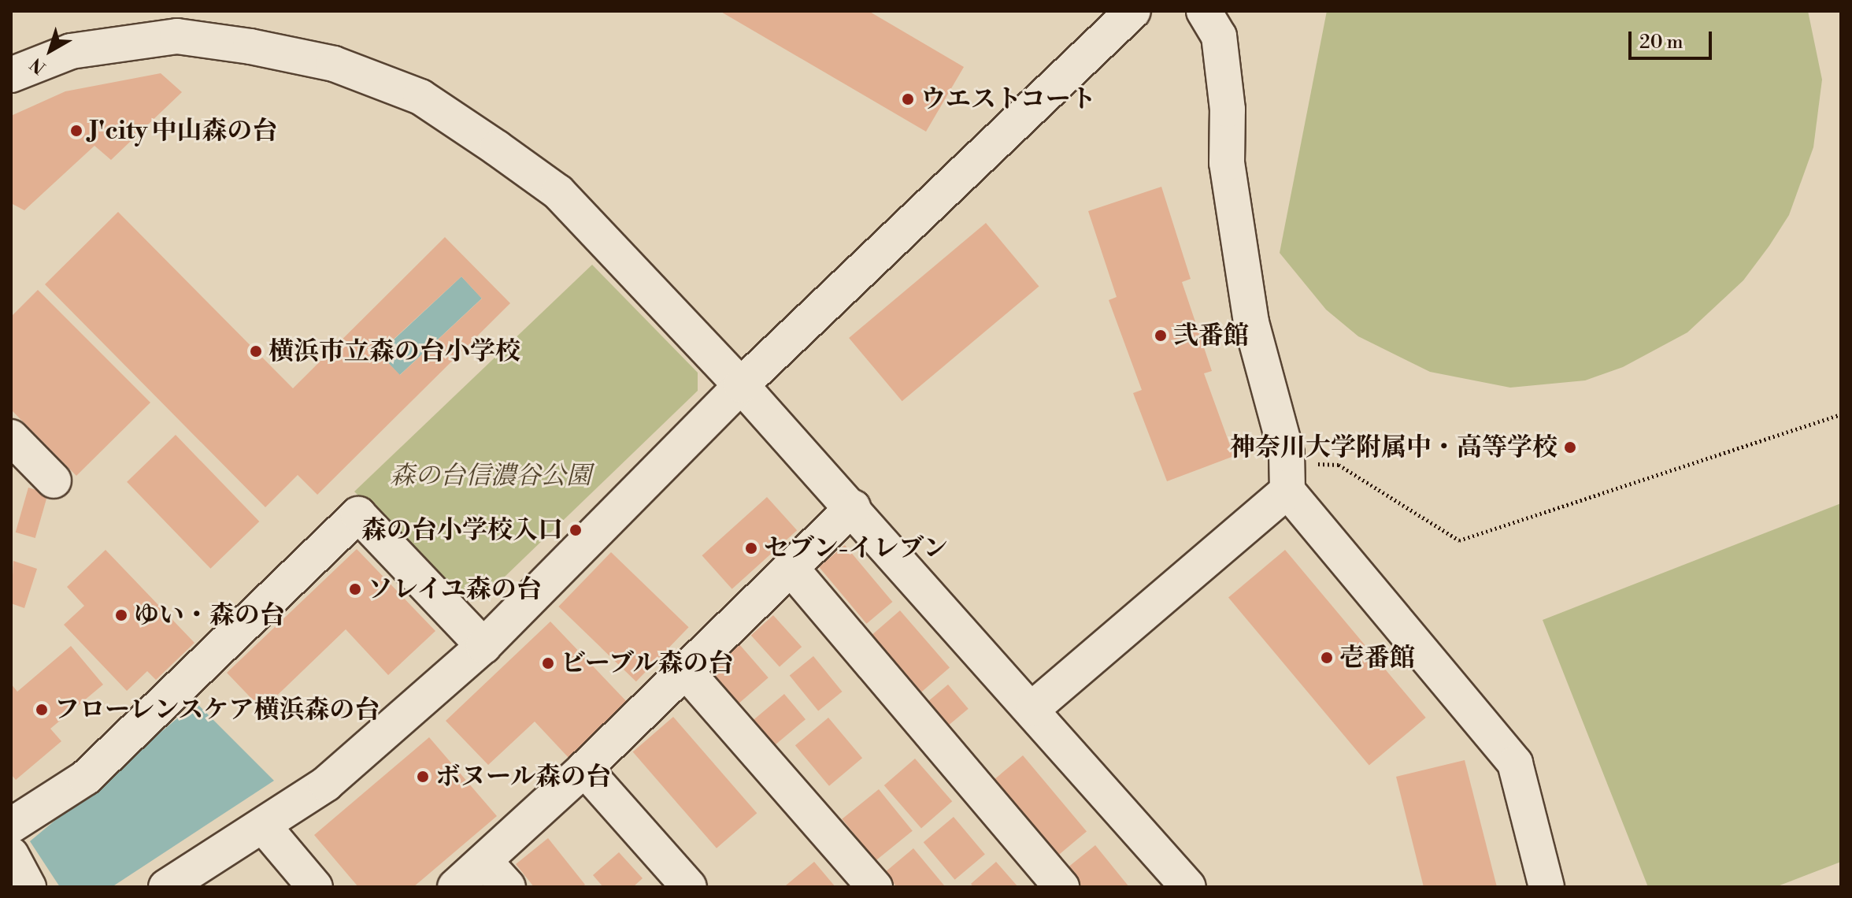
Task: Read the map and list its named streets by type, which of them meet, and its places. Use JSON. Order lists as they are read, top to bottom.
{
  "parks": ["森の台信濃谷公園"],
  "places": [
    "ウエストコート",
    "J'city 中山森の台",
    "弐番館",
    "横浜市立森の台小学校",
    "神奈川大学附属中・高等学校",
    "森の台小学校入口",
    "セブン-イレブン",
    "ソレイユ森の台",
    "ゆい・森の台",
    "壱番館",
    "ビーブル森の台",
    "フローレンスケア横浜森の台",
    "ボヌール森の台"
  ],
  "scale_bar": "20 m",
  "north": "bottom left"
}
